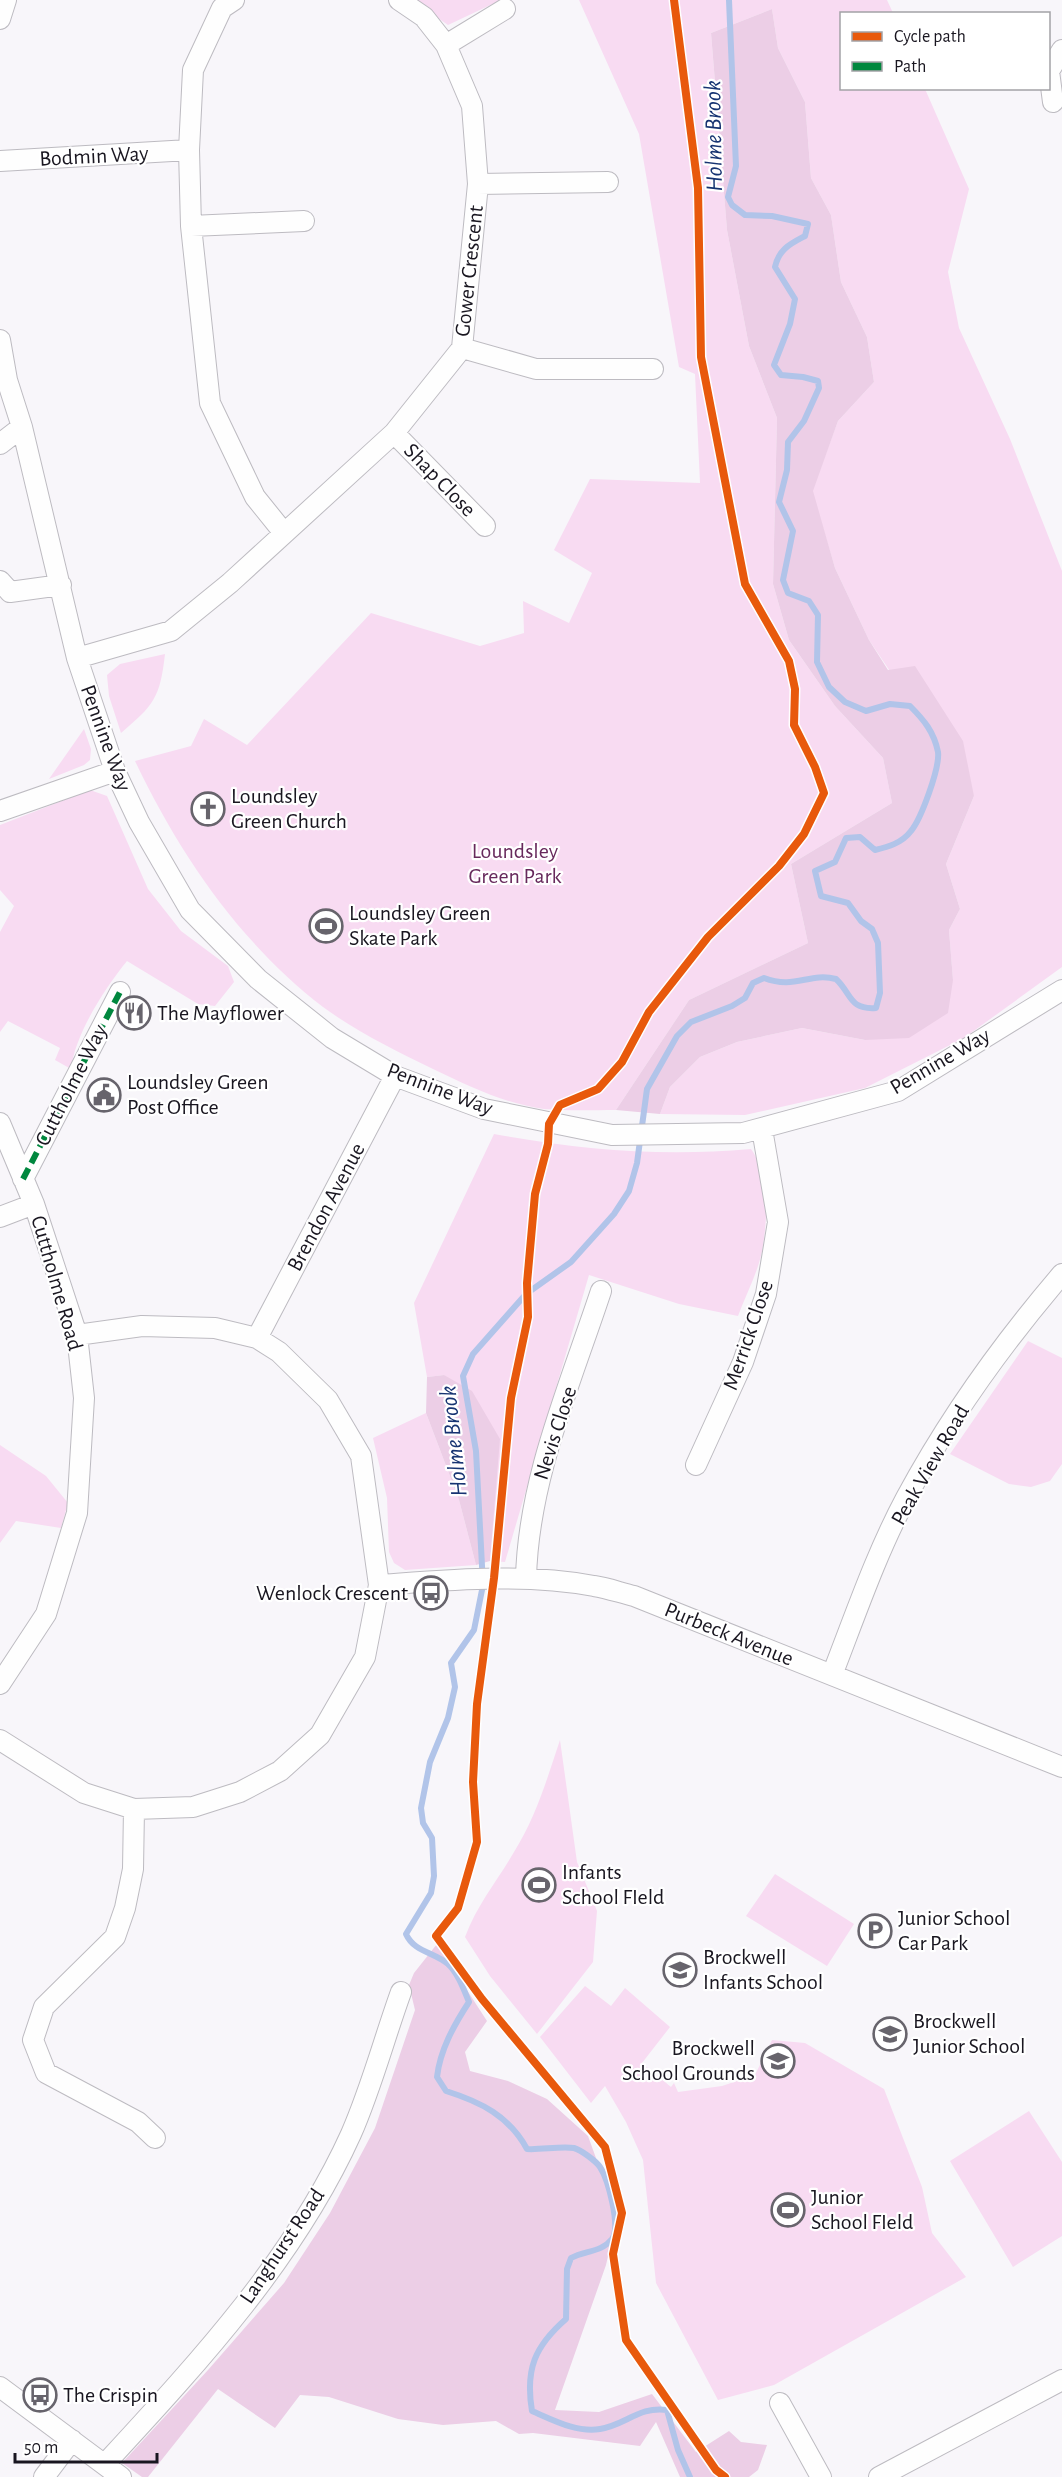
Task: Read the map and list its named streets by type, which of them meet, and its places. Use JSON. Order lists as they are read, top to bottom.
{
  "streets": {
    "street": [
      "Bodmin Way",
      "Gower Crescent",
      "Shap Close",
      "Pennine Way",
      "Cuttholme Way",
      "Brendon Avenue",
      "Cuttholme Road",
      "Merrick Close",
      "Nevis Close",
      "Peak View Road",
      "Purbeck Avenue",
      "Langhurst Road"
    ]
  },
  "crossings": [
    ["Gower Crescent", "Shap Close"],
    ["Gower Crescent", "Pennine Way"],
    ["Pennine Way", "Brendon Avenue"],
    ["Pennine Way", "Merrick Close"],
    ["Cuttholme Way", "Cuttholme Road"],
    ["Nevis Close", "Purbeck Avenue"],
    ["Peak View Road", "Purbeck Avenue"]
  ],
  "water": ["Holme Brook"],
  "parks": ["Loundsley Green Park"],
  "places": {
    "church": ["Loundsley Green Church"],
    "sports": ["Loundsley Green Skate Park", "Infants School FIeld", "Junior School FIeld"],
    "restaurant": ["The Mayflower"],
    "public building": ["Loundsley Green Post Office"],
    "bus stop": ["Wenlock Crescent", "The Crispin"],
    "parking": ["Junior School Car Park"],
    "school or university": ["Brockwell Infants School", "Brockwell Junior School", "Brockwell School Grounds"]
  },
  "legend": ["Cycle path", "Path"],
  "scale_bar": "50 m"
}
